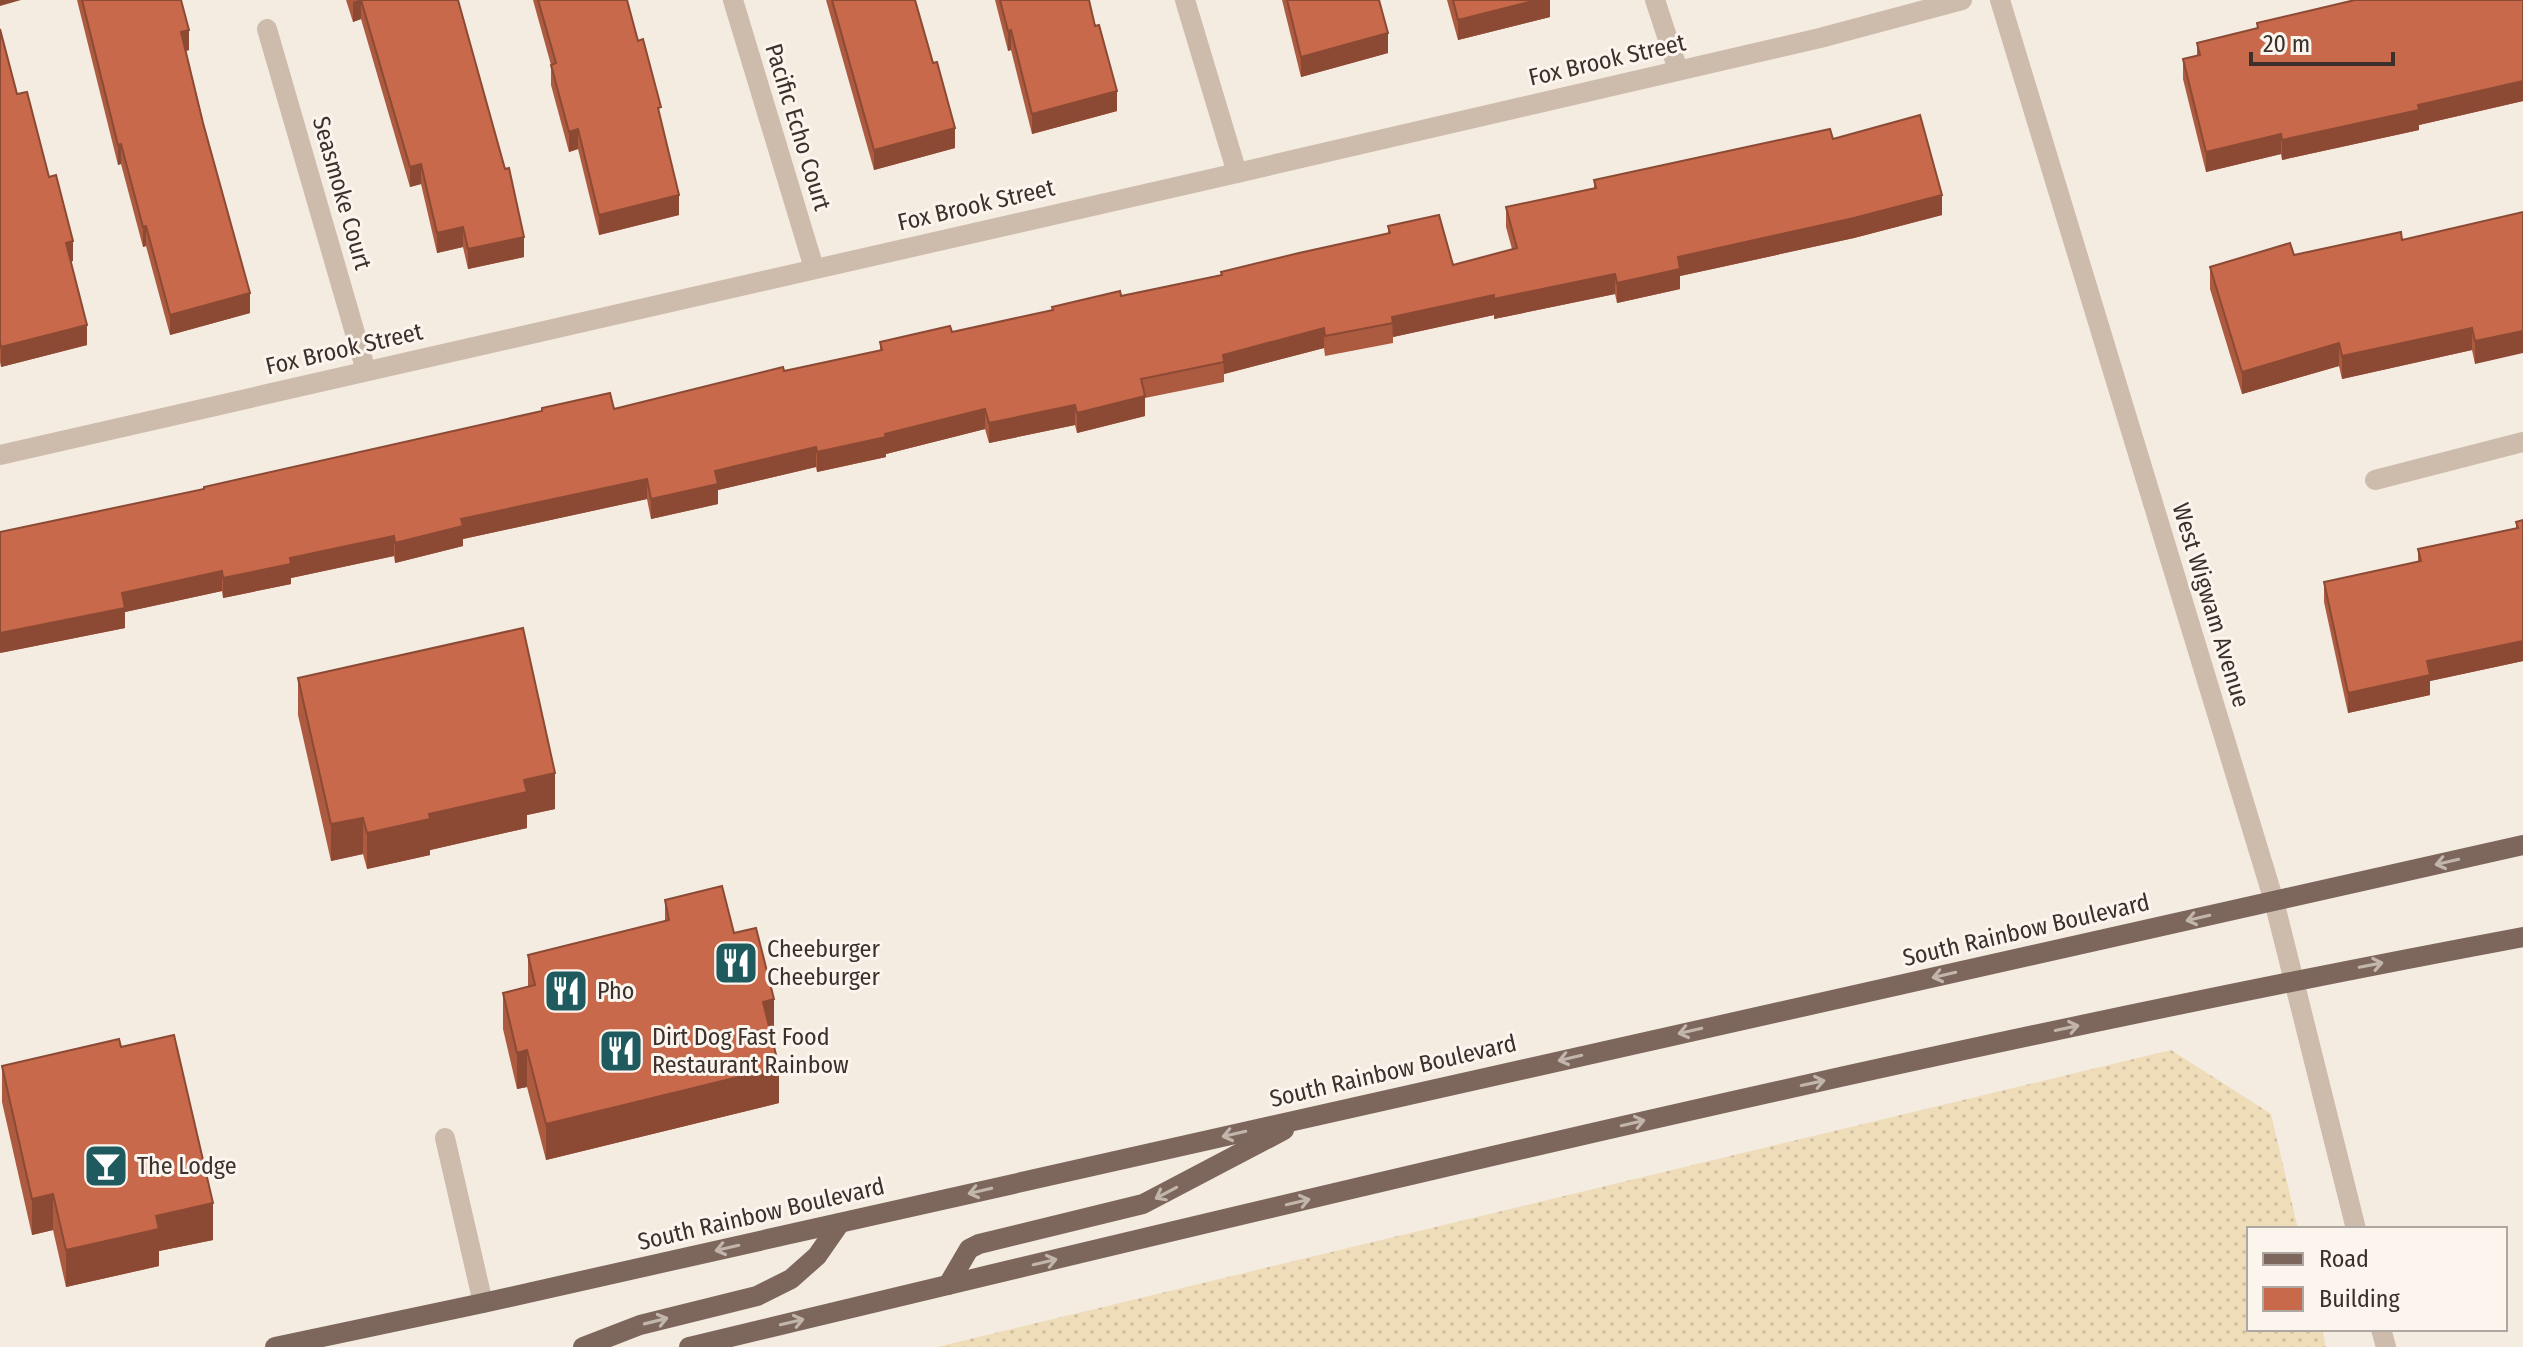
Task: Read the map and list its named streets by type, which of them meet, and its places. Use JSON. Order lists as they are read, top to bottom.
{
  "streets": {
    "main road": ["South Rainbow Boulevard"],
    "street": [
      "Fox Brook Street",
      "Pacific Echo Court",
      "Seasmoke Court",
      "West Wigwam Avenue"
    ]
  },
  "crossings": [
    ["Fox Brook Street", "Pacific Echo Court"],
    ["Fox Brook Street", "Seasmoke Court"],
    ["West Wigwam Avenue", "South Rainbow Boulevard"]
  ],
  "places": {
    "restaurant": ["Cheeburger Cheeburger", "Pho", "Dirt Dog Fast Food Restaurant Rainbow"],
    "bar": ["The Lodge"]
  },
  "legend": ["Road", "Building"],
  "scale_bar": "20 m"
}
